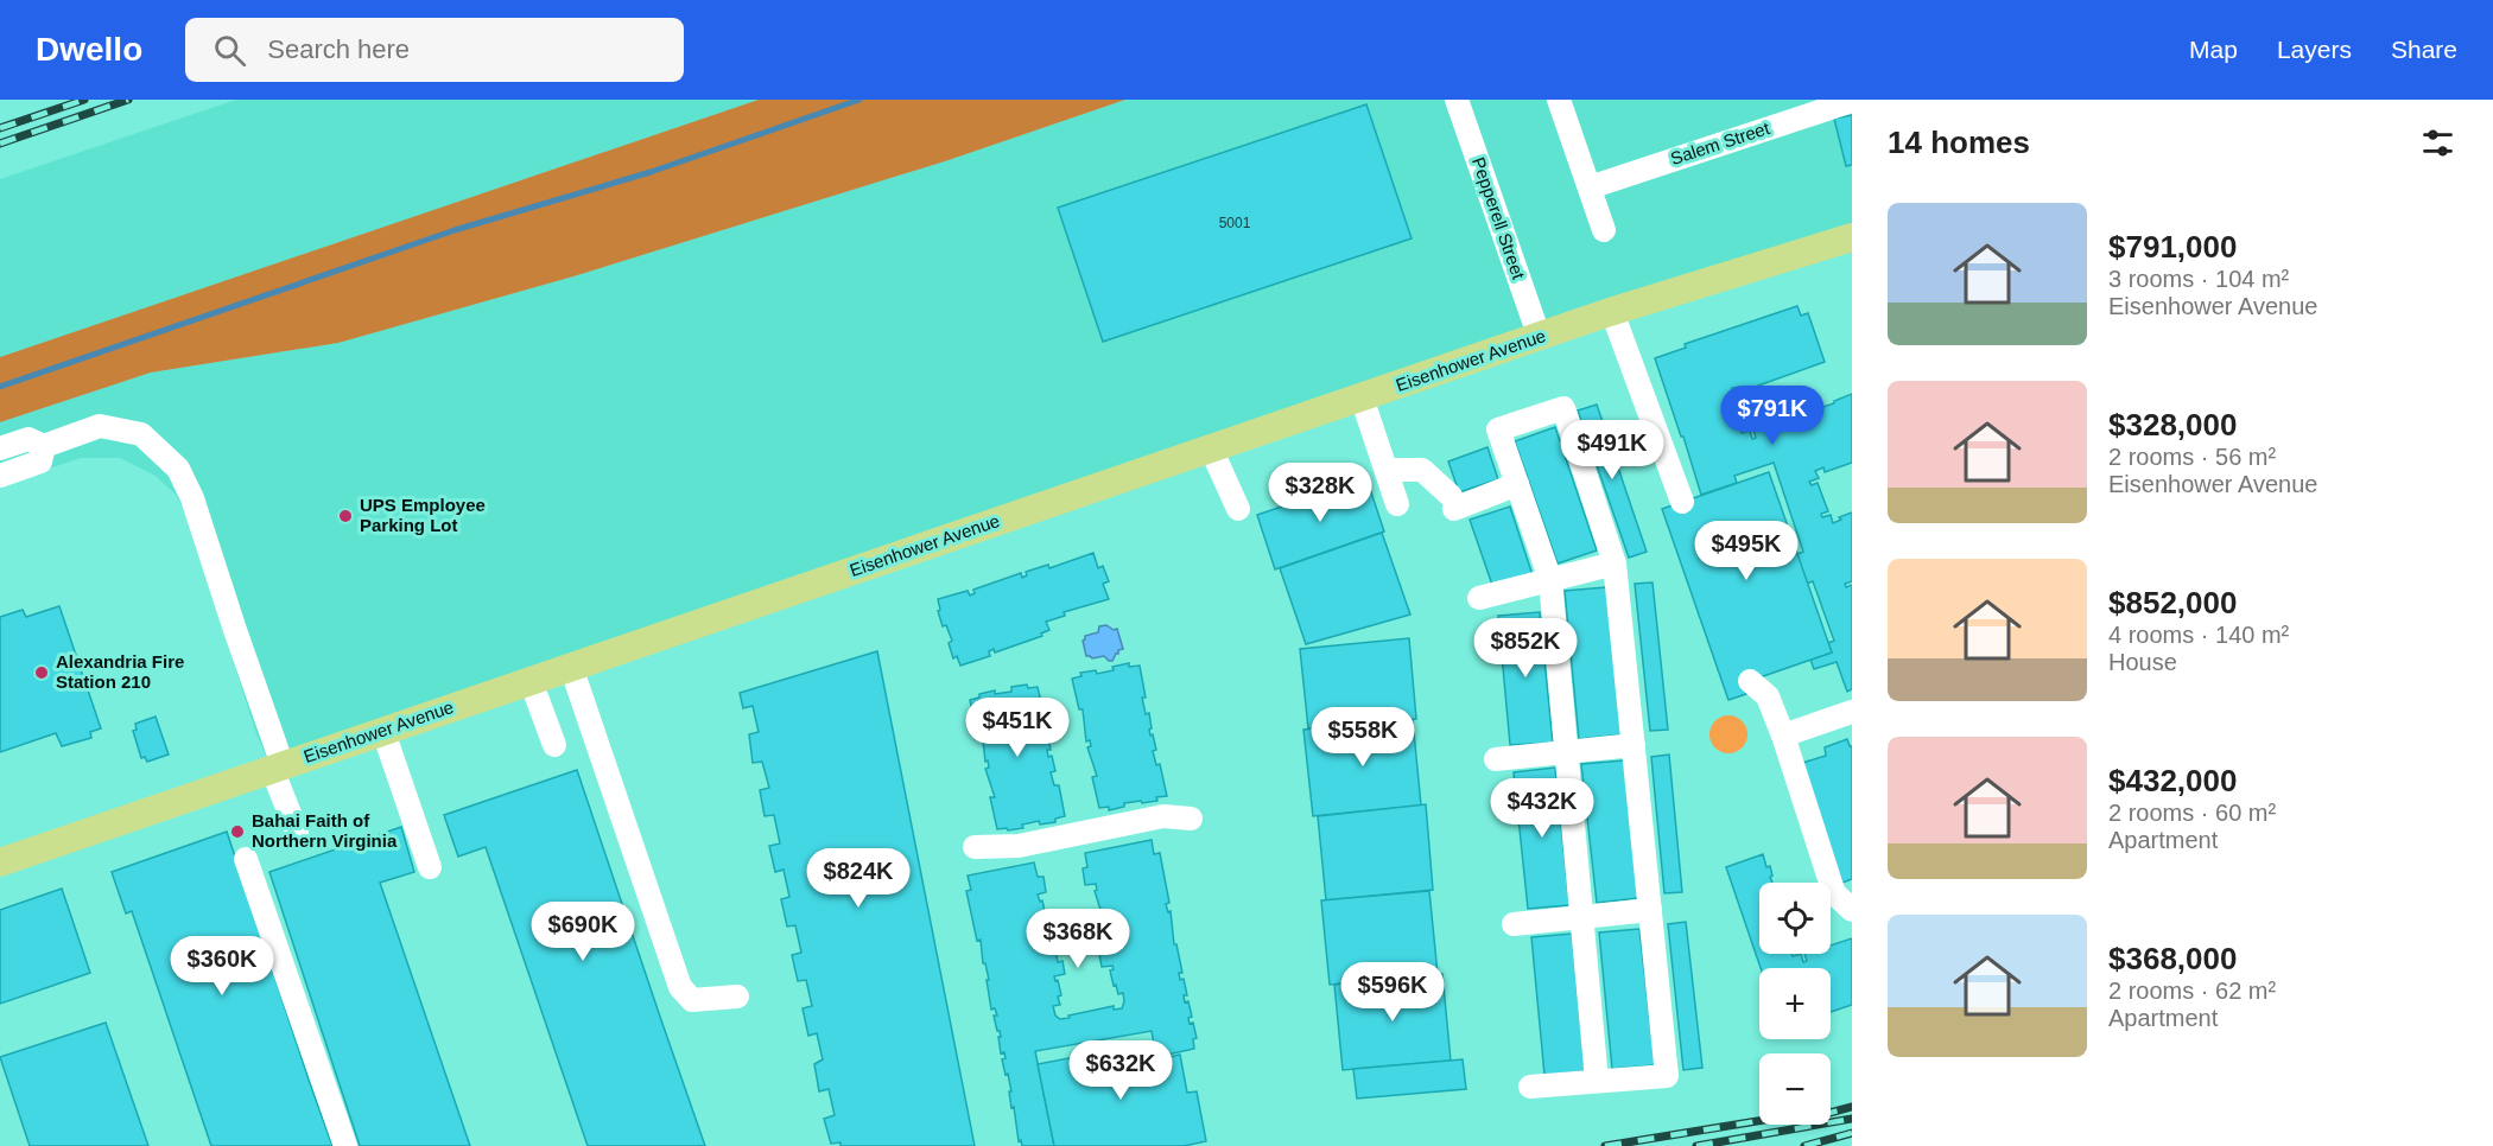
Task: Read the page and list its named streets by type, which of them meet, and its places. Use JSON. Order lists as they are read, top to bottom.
{
  "streets": {
    "main road": ["Eisenhower Avenue"],
    "street": ["Salem Street", "Pepperell Street"]
  },
  "crossings": [
    ["Pepperell Street", "Eisenhower Avenue"]
  ],
  "places": ["UPS Employee Parking Lot", "Alexandria Fire Station 210", "Bahai Faith of Northern Virginia"],
  "house_numbers": ["5001"],
  "page": {
    "header": "Dwello",
    "search": "Search here",
    "nav": ["Map", "Layers", "Share"],
    "heading": "14 homes",
    "list": [
      {
        "name": "$791,000",
        "note": "3 rooms · 104 m² · Eisenhower Avenue"
      },
      {
        "name": "$328,000",
        "note": "2 rooms · 56 m² · Eisenhower Avenue"
      },
      {
        "name": "$852,000",
        "note": "4 rooms · 140 m² · House"
      },
      {
        "name": "$432,000",
        "note": "2 rooms · 60 m² · Apartment"
      },
      {
        "name": "$368,000",
        "note": "2 rooms · 62 m² · Apartment"
      }
    ],
    "price": [
      "$791K",
      "$491K",
      "$328K",
      "$495K",
      "$852K",
      "$451K",
      "$558K",
      "$432K",
      "$824K",
      "$690K",
      "$368K",
      "$360K",
      "$596K",
      "$632K"
    ],
    "map_buttons": ["+", "−"]
  }
}
